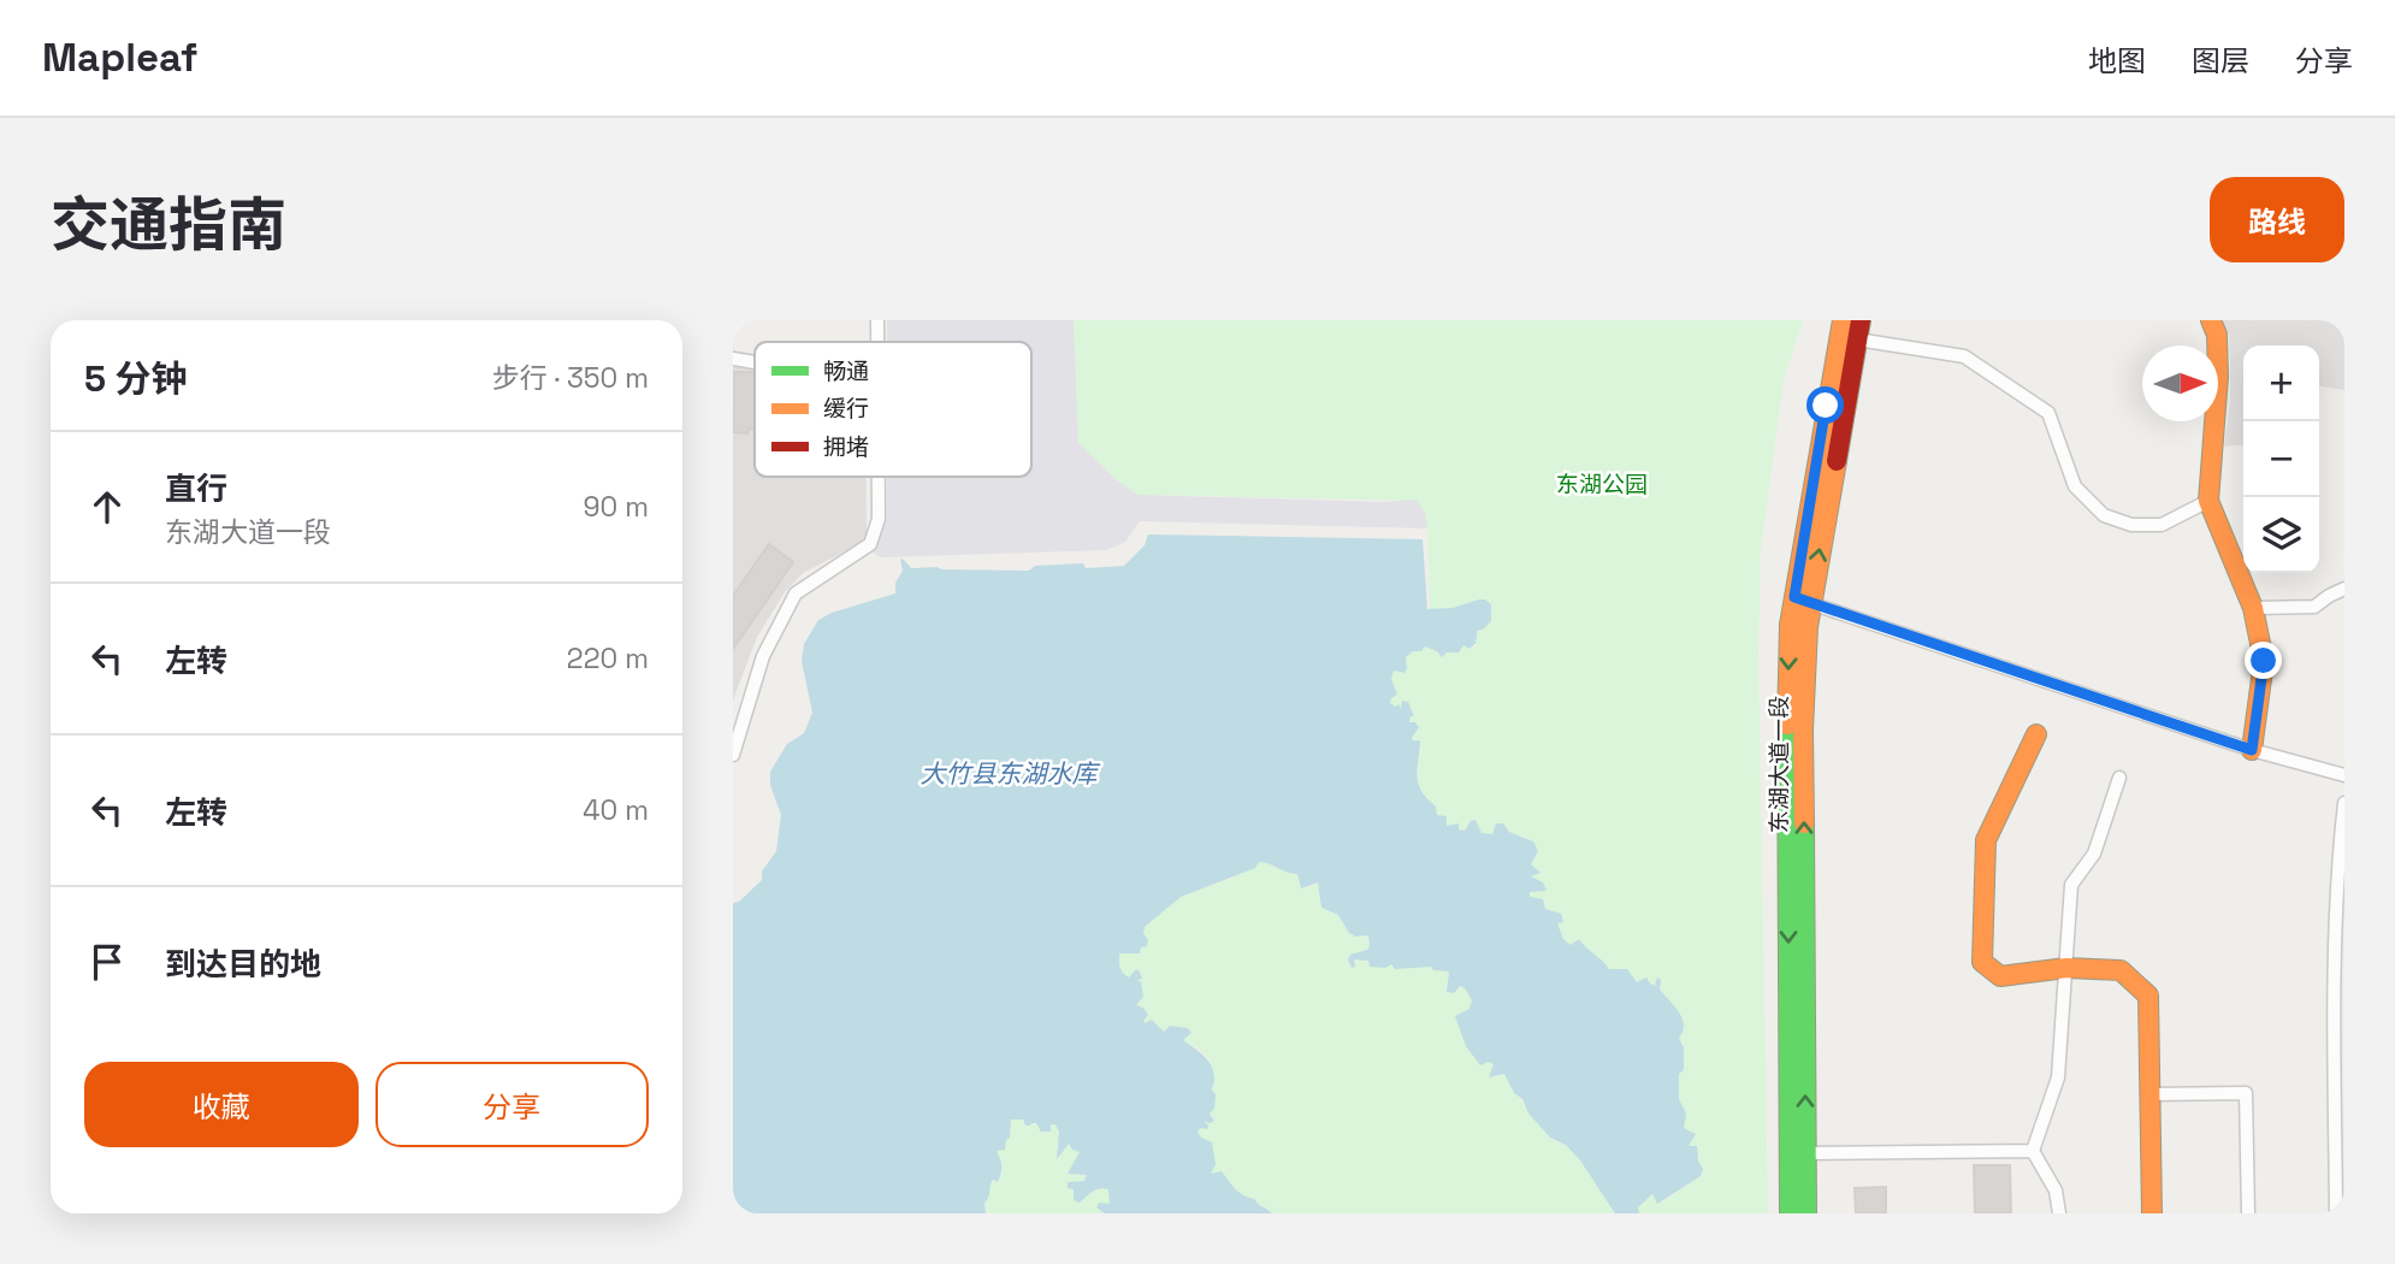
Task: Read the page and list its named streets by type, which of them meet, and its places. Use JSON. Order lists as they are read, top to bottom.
{
  "streets": {
    "main road": ["东湖大道一段"]
  },
  "water": ["大竹县东湖水库"],
  "parks": ["东湖公园"],
  "legend": ["畅通", "缓行", "拥堵"],
  "north": "right",
  "page": {
    "header": "Mapleaf",
    "nav": ["地图", "图层", "分享"],
    "title": "交通指南",
    "buttons": [
      "路线",
      ["收藏", "分享"]
    ],
    "heading": ["5 分钟", "步行 · 350 m"],
    "map_buttons": ["+", "−"],
    "list": [
      ["直行", "东湖大道一段", "90 m"],
      ["左转", "220 m"],
      ["左转", "40 m"],
      "到达目的地"
    ]
  }
}
